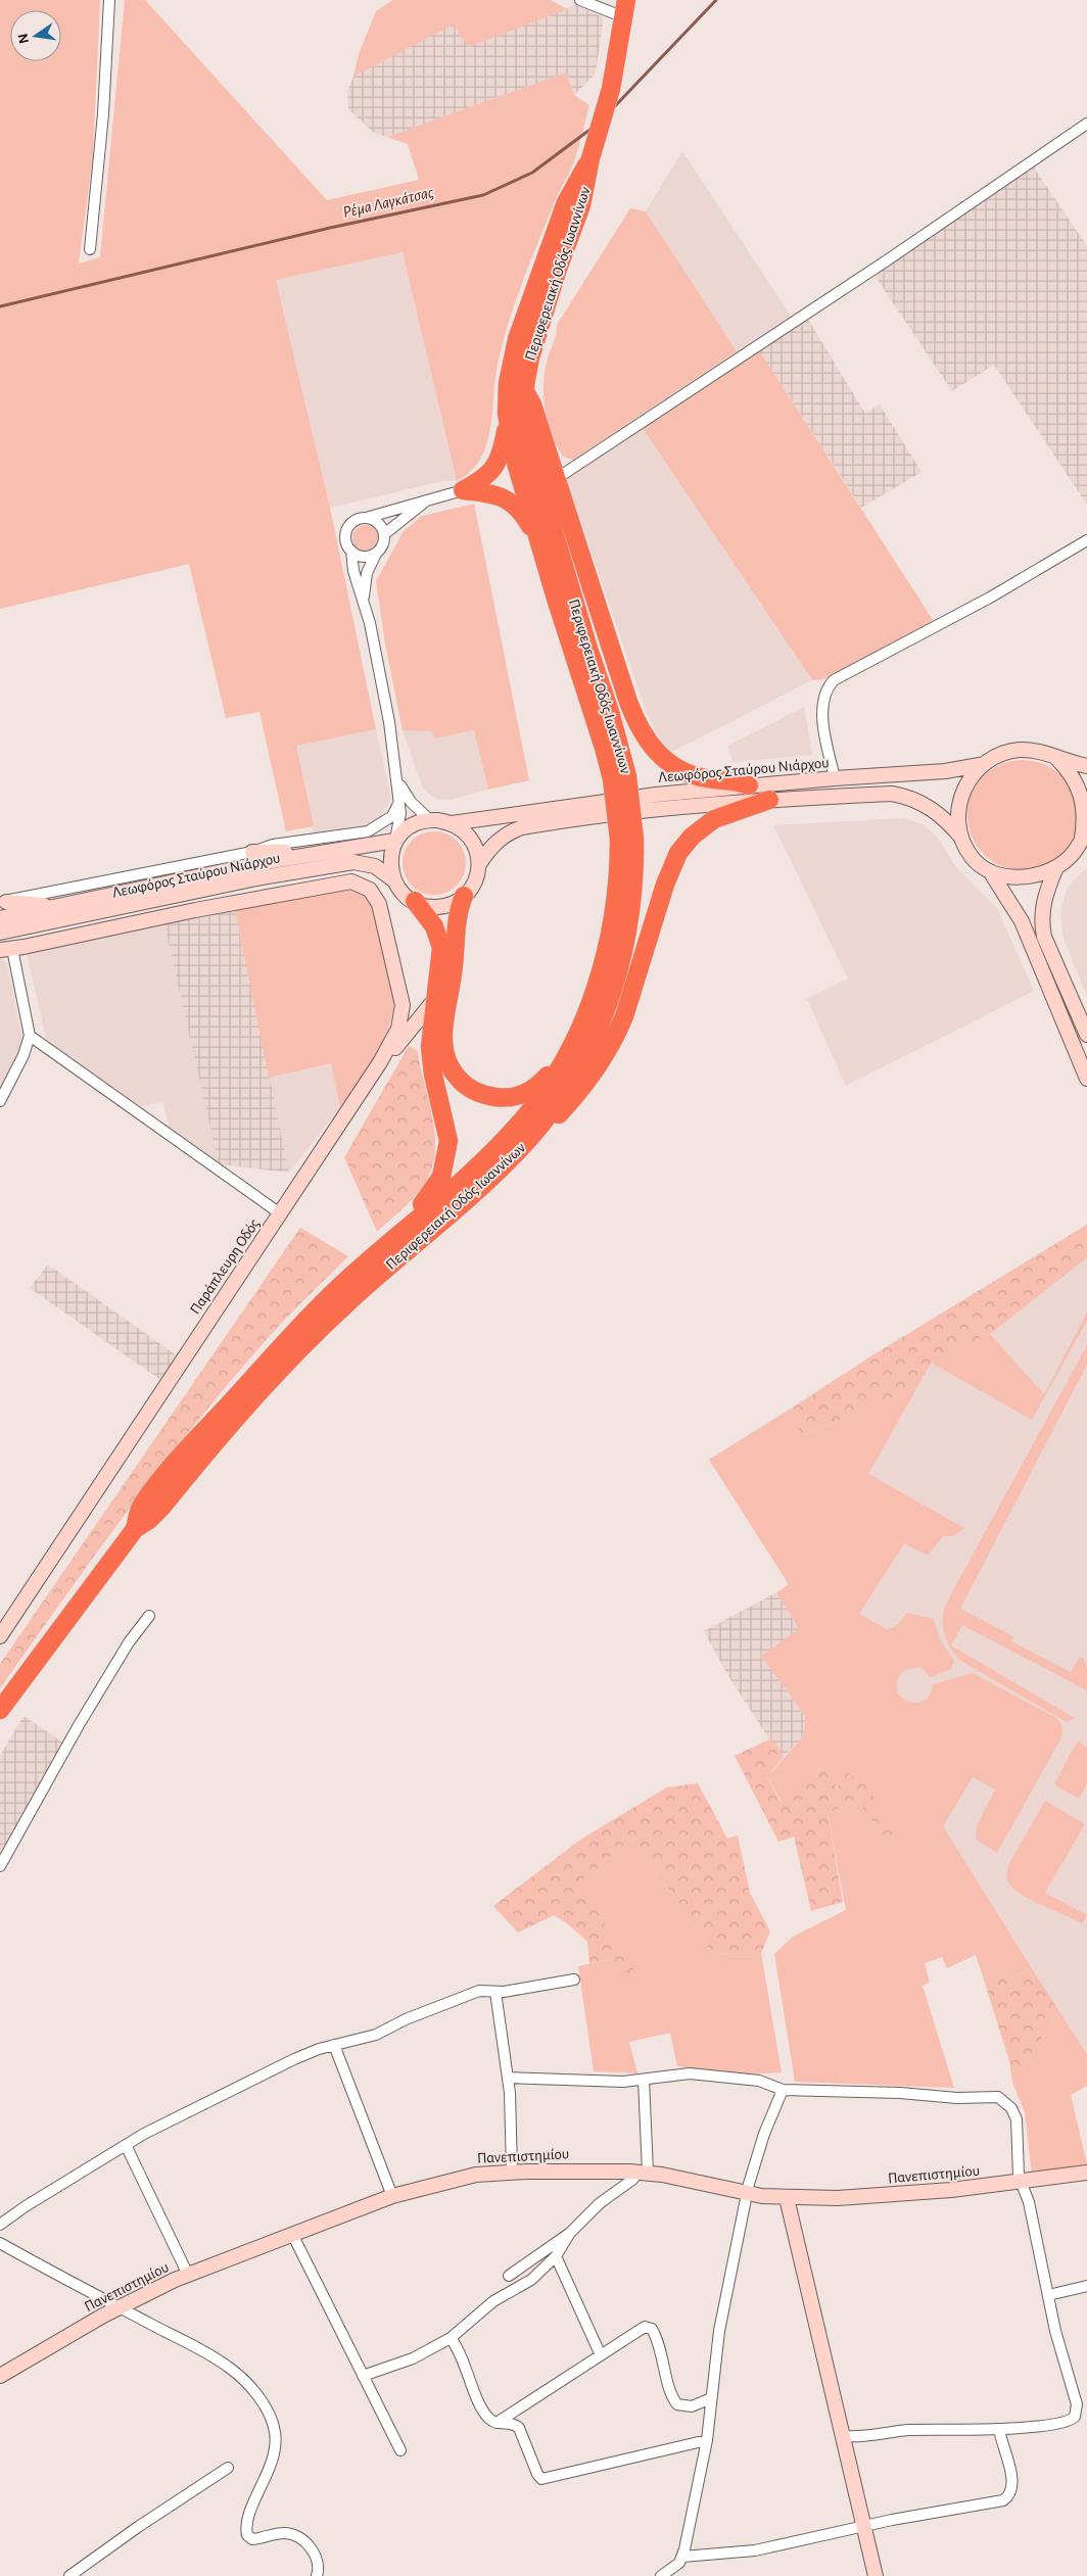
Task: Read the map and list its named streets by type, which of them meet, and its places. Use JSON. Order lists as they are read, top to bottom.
{
  "streets": {
    "highway": ["Περιφερειακή Οδός Ιωαννίνων"],
    "street": ["Λεωφόρος Σταύρου Νιάρχου", "Παράπλευρη Οδός", "Πανεπιστημίου"]
  },
  "water": ["Ρέμα Λαγκάτσας"],
  "north": "left"
}
